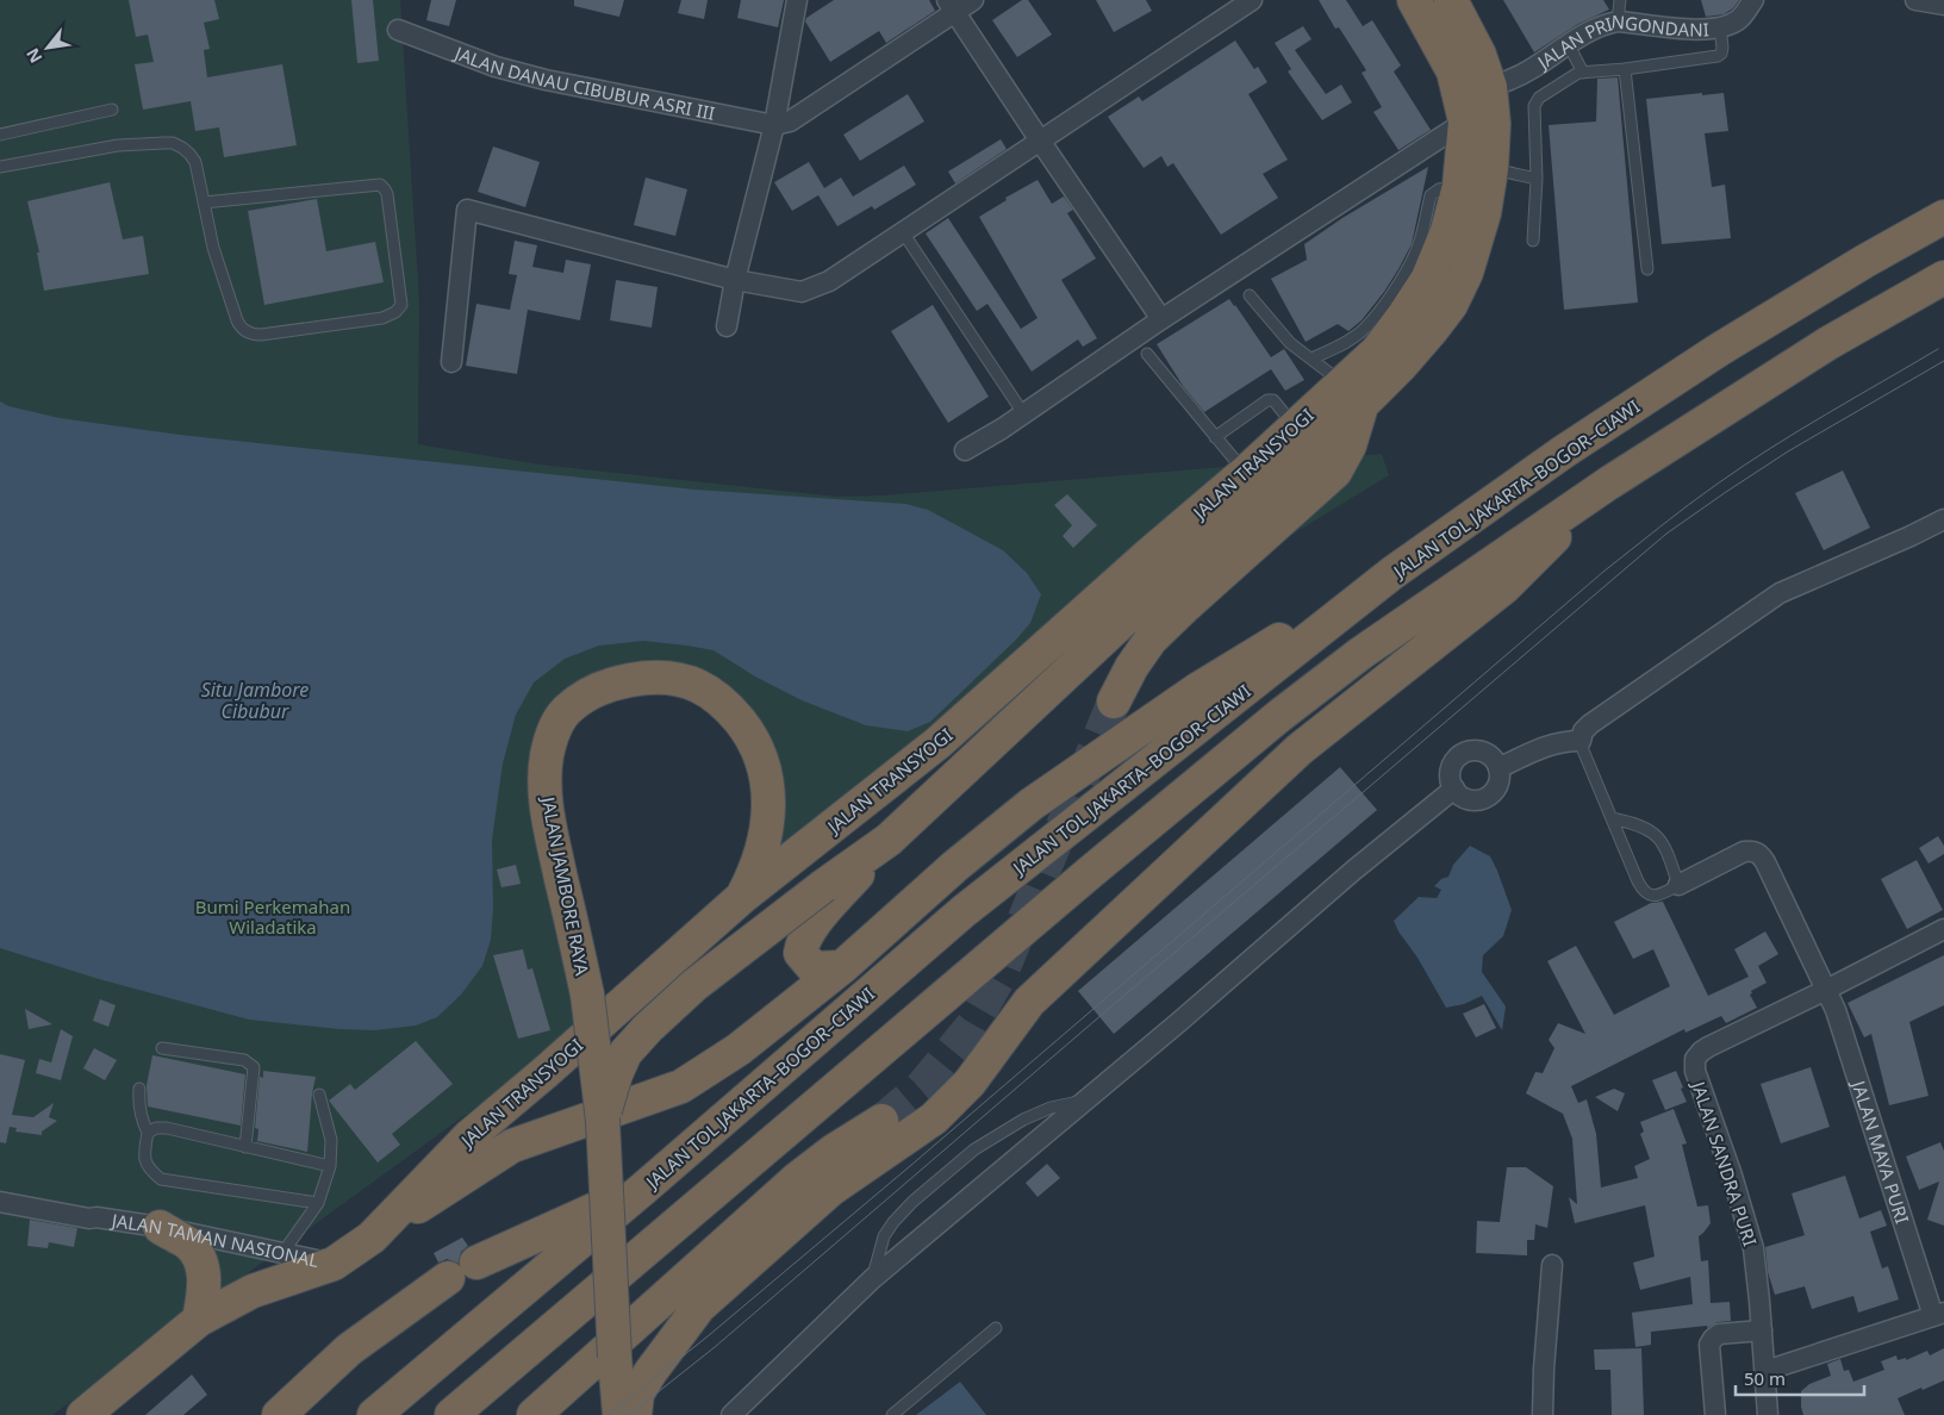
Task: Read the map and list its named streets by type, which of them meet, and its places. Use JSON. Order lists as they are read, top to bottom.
{
  "streets": {
    "highway": ["JALAN TRANSYOGI", "JALAN TOL JAKARTA–BOGOR–CIAWI", "JALAN JAMBORE RAYA"],
    "street": [
      "JALAN PRINGONDANI",
      "JALAN DANAU CIBUBUR ASRI III",
      "JALAN MAYA PURI",
      "JALAN SANDRA PURI",
      "JALAN TAMAN NASIONAL"
    ]
  },
  "crossings": [
    ["JALAN PRINGONDANI", "JALAN TRANSYOGI"],
    ["JALAN TRANSYOGI", "JALAN JAMBORE RAYA"],
    ["JALAN TRANSYOGI", "JALAN TAMAN NASIONAL"],
    ["JALAN MAYA PURI", "JALAN SANDRA PURI"]
  ],
  "water": ["Situ Jambore Cibubur"],
  "parks": ["Bumi Perkemahan Wiladatika"],
  "scale_bar": "50 m",
  "north": "bottom left"
}
